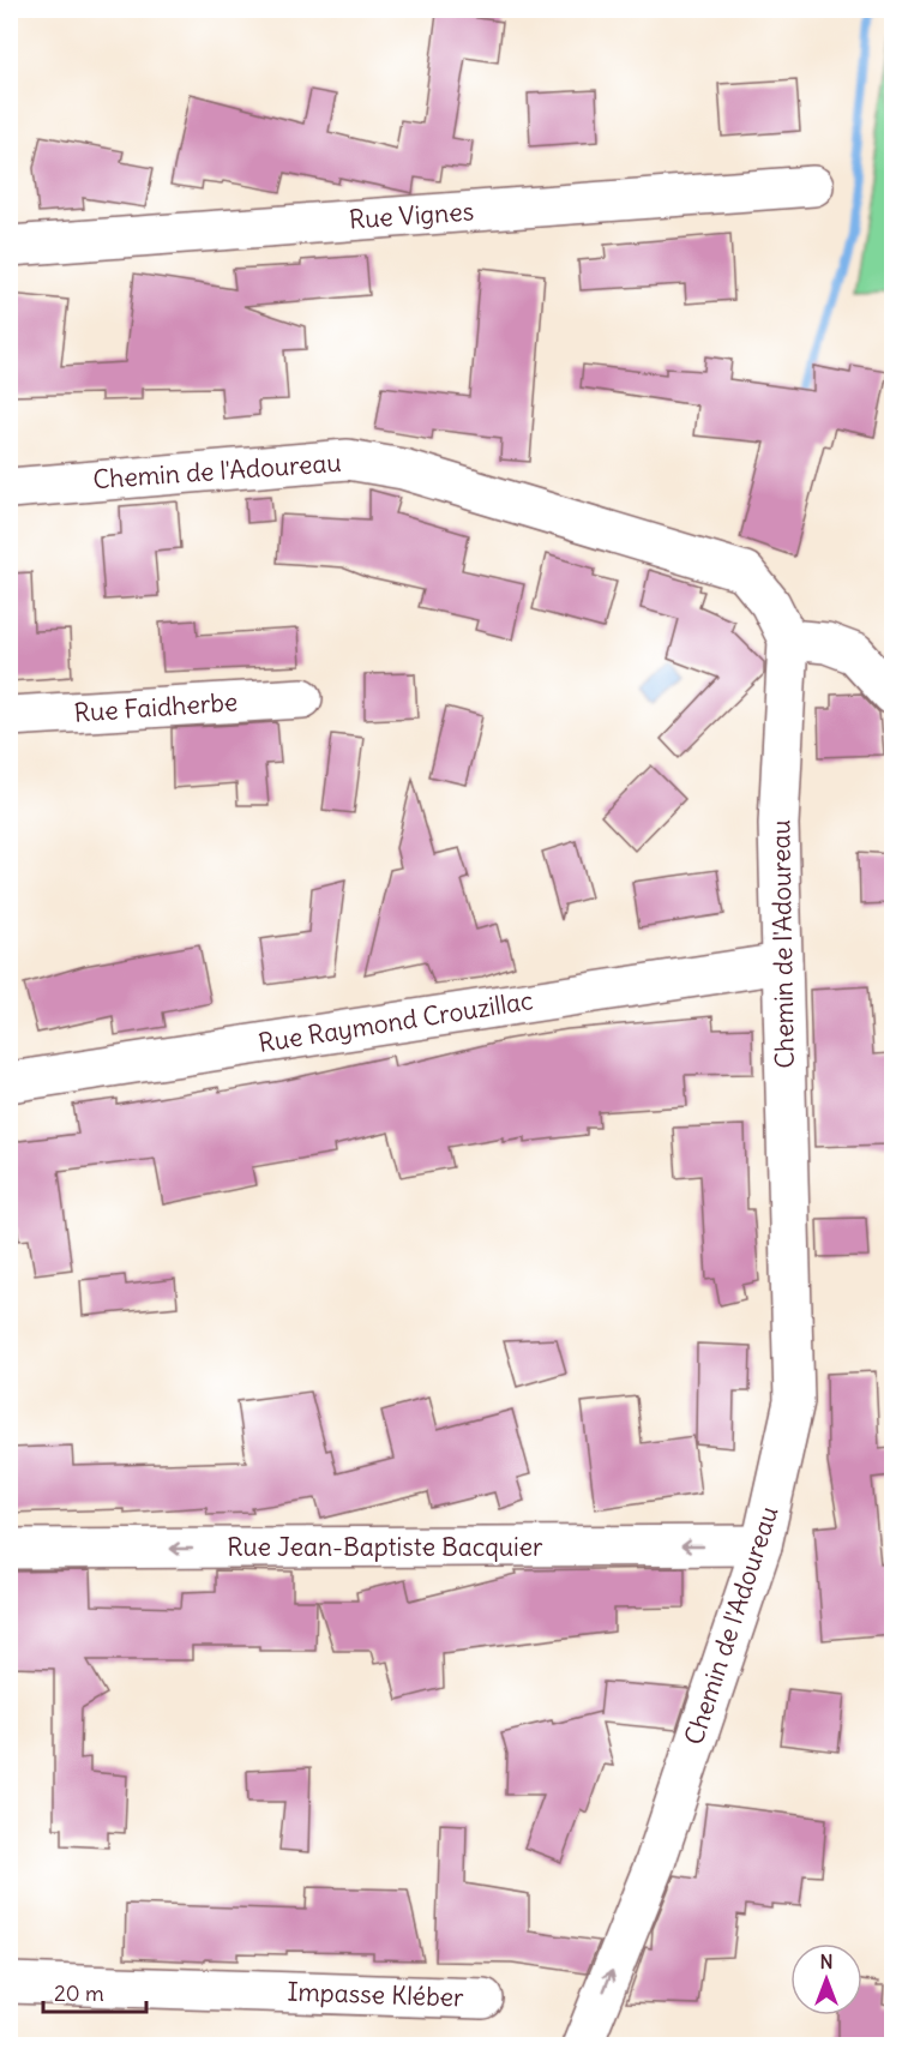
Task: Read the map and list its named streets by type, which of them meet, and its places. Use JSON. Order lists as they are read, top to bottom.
{
  "streets": {
    "street": [
      "Rue Vignes",
      "Chemin de l'Adoureau",
      "Rue Faidherbe",
      "Rue Raymond Crouzillac",
      "Rue Jean-Baptiste Bacquier",
      "Impasse Kléber"
    ]
  },
  "crossings": [
    ["Chemin de l'Adoureau", "Rue Raymond Crouzillac"],
    ["Chemin de l'Adoureau", "Rue Jean-Baptiste Bacquier"]
  ],
  "one_way": ["Rue Jean-Baptiste Bacquier"],
  "scale_bar": "20 m",
  "north": "top"
}
